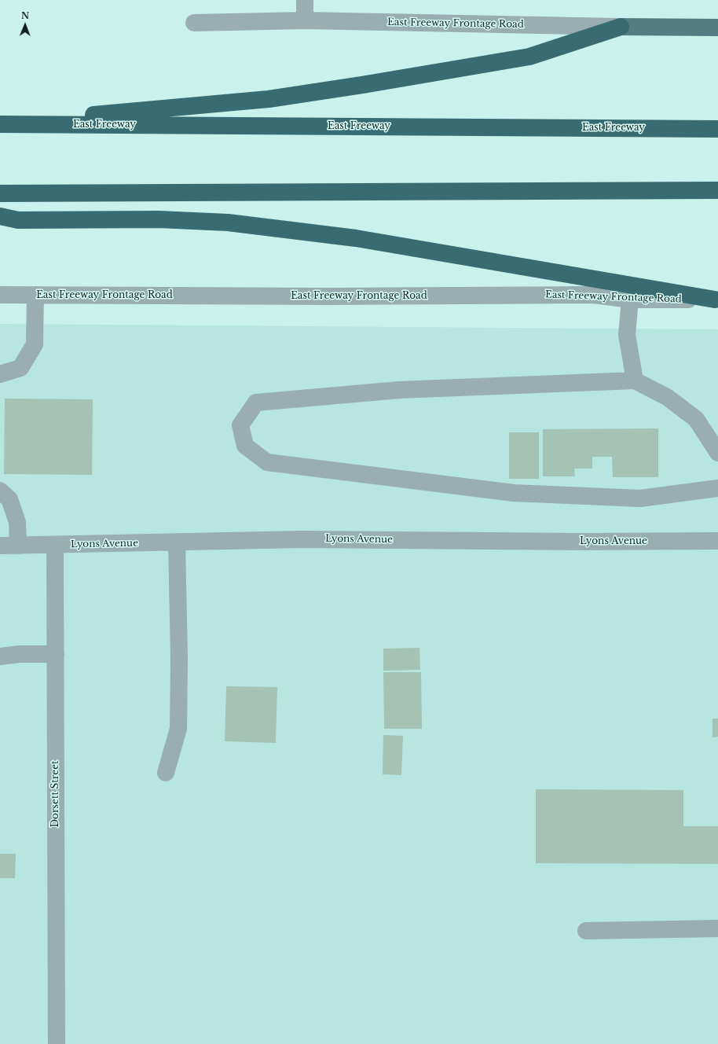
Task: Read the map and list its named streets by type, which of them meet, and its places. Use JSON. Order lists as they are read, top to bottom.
{
  "streets": {
    "highway": ["East Freeway"],
    "main road": ["East Freeway Frontage Road"],
    "street": ["Lyons Avenue", "Dorsett Street"]
  },
  "crossings": [
    ["Lyons Avenue", "Dorsett Street"]
  ],
  "north": "top"
}
